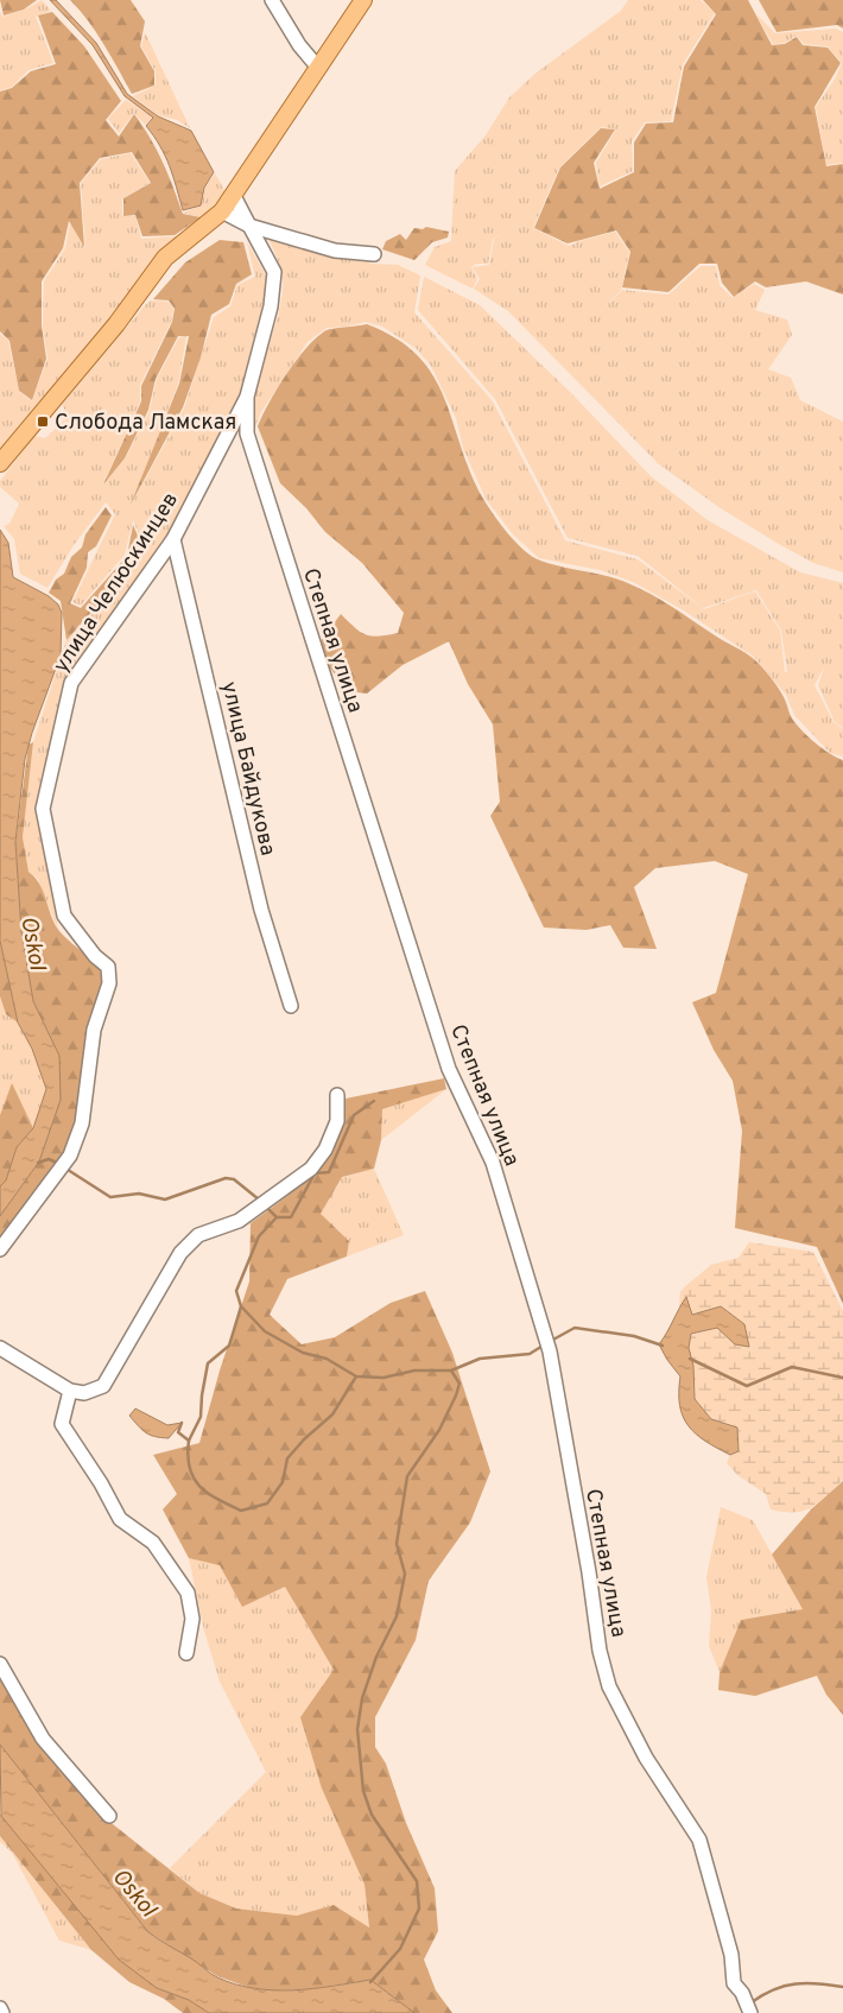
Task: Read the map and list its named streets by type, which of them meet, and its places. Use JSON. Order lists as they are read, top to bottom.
{
  "streets": {
    "street": ["улица Челюскинцев", "Степная улица", "улица Байдукова"]
  },
  "crossings": [
    ["улица Челюскинцев", "Степная улица"],
    ["улица Челюскинцев", "улица Байдукова"]
  ],
  "water": ["Oskol"],
  "places": {
    "transit": ["Слобода Ламская"]
  }
}
